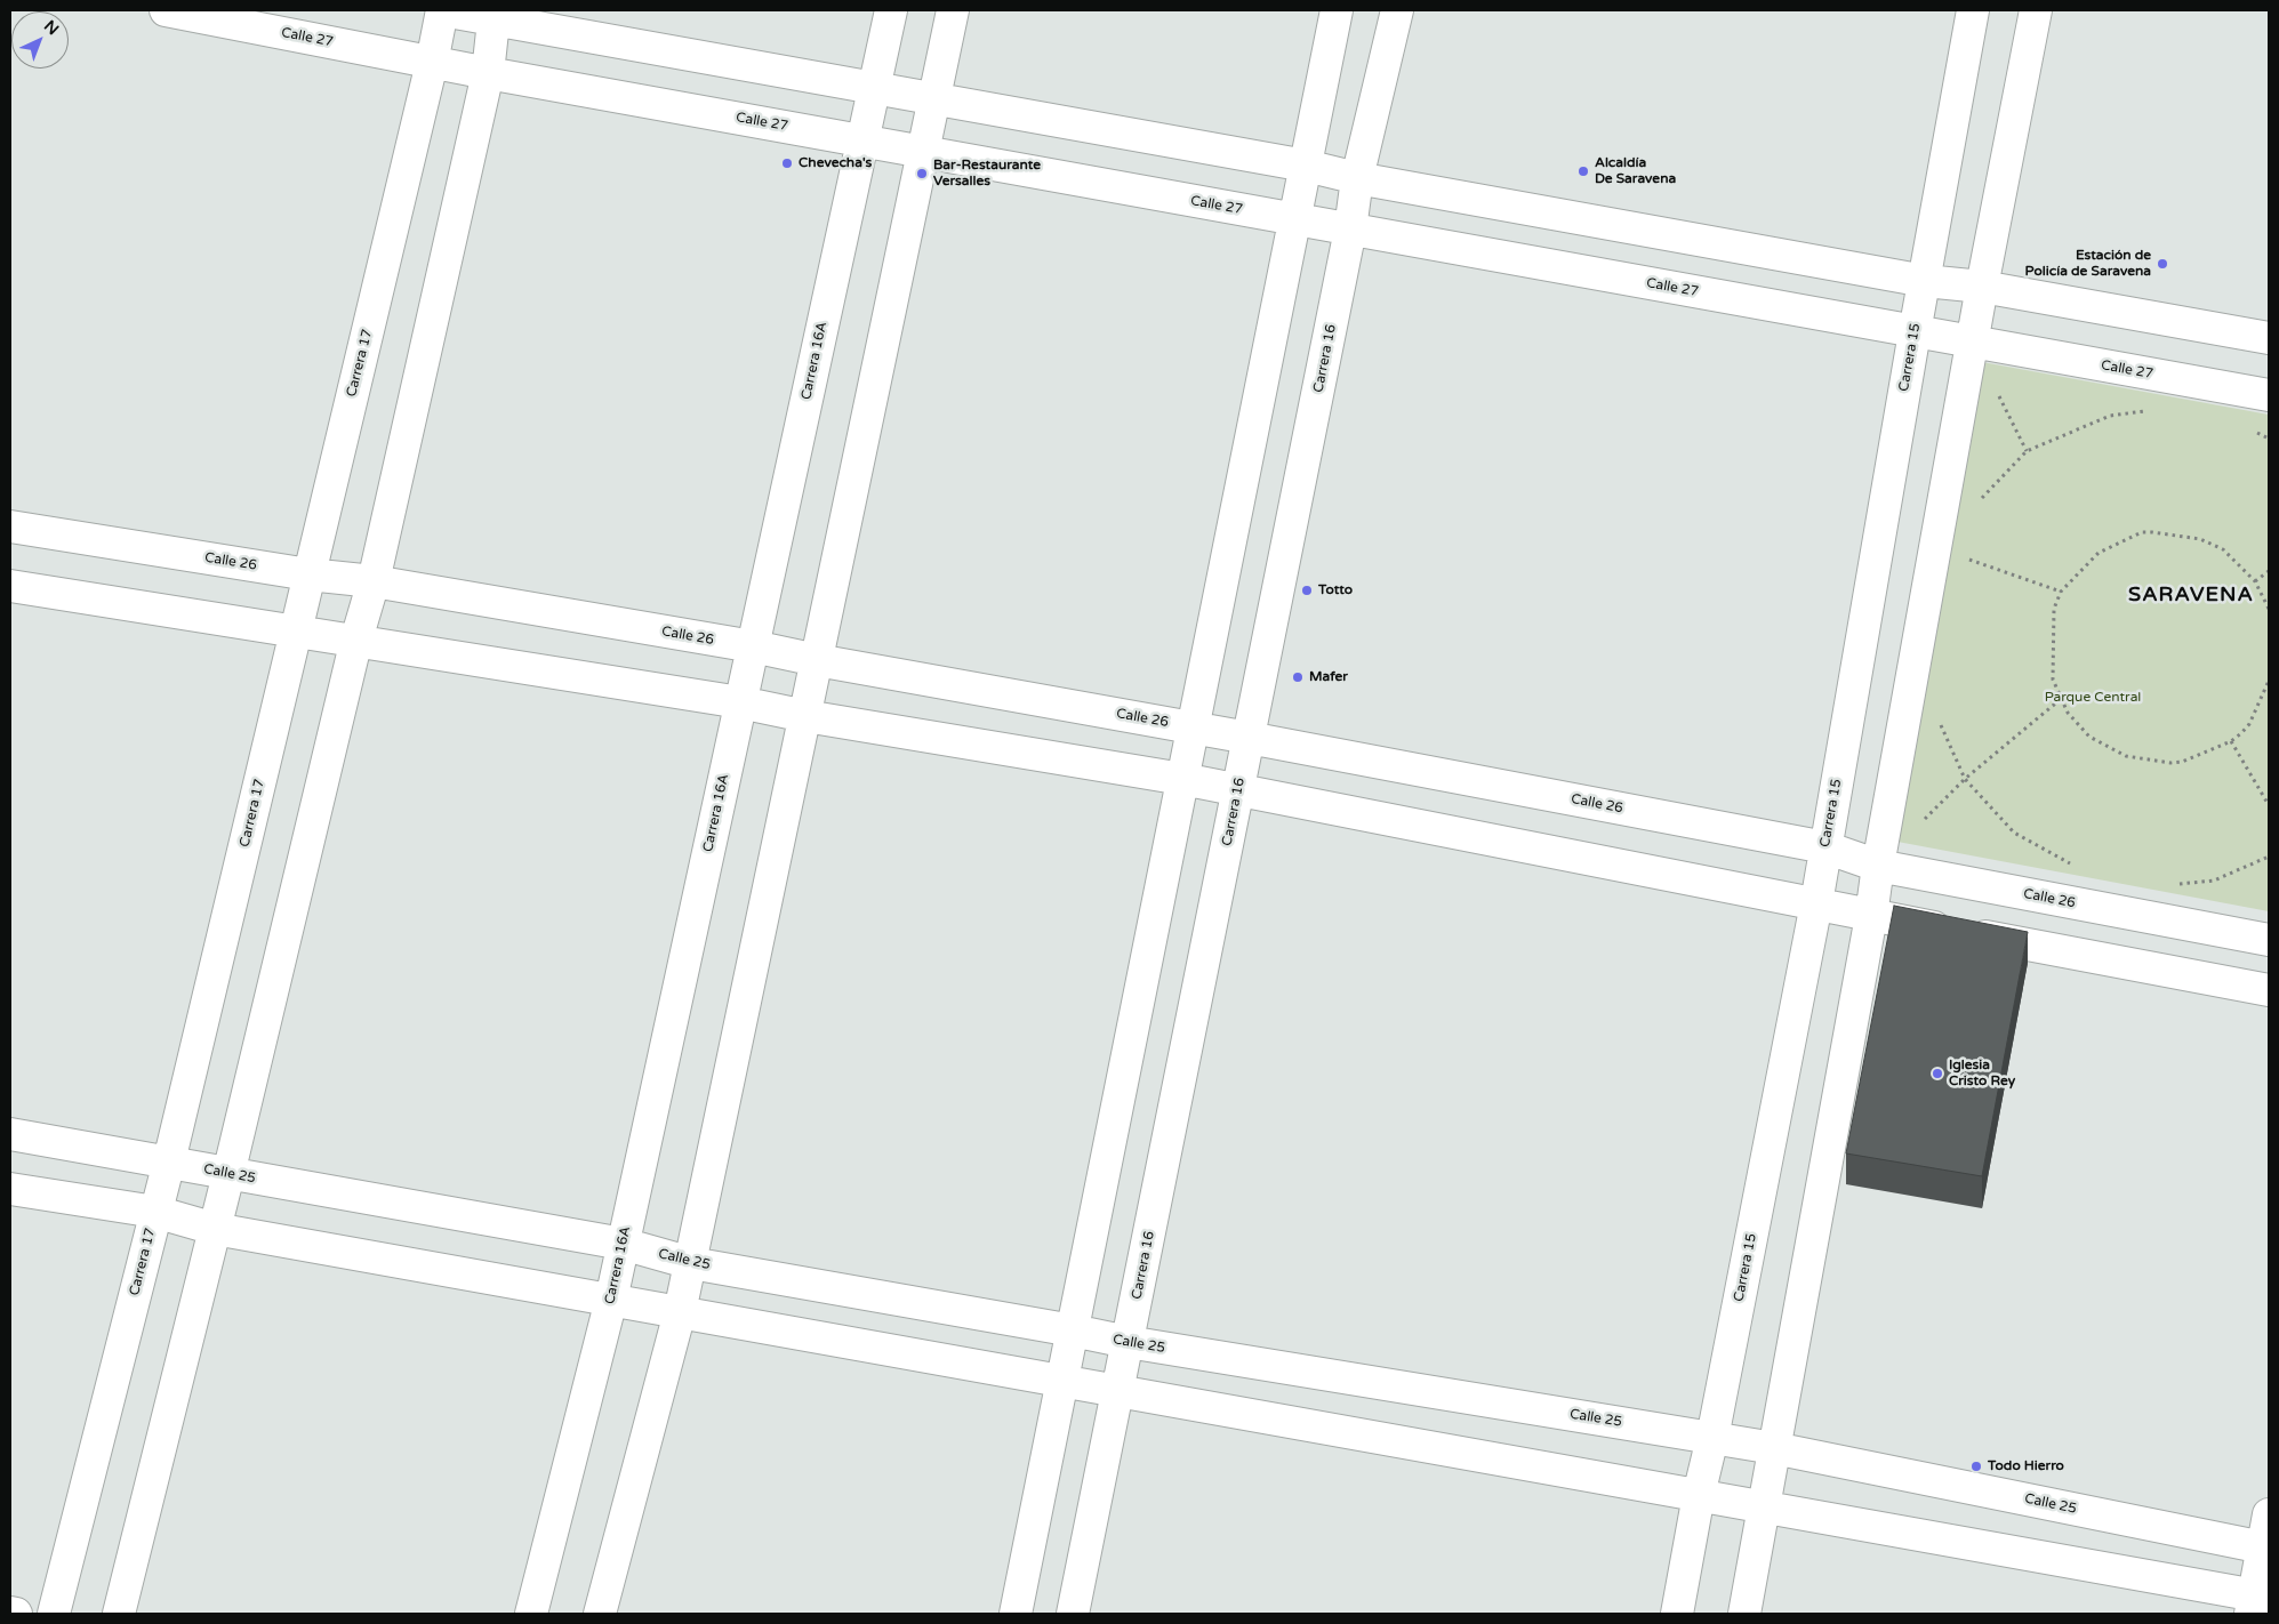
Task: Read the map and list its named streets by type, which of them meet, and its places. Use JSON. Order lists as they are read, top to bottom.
{
  "streets": {
    "street": [
      "Calle 27",
      "Carrera 15",
      "Carrera 16",
      "Carrera 16A",
      "Carrera 17",
      "Calle 26",
      "Calle 25"
    ]
  },
  "crossings": [
    ["Calle 27", "Carrera 15"],
    ["Calle 27", "Carrera 16"],
    ["Calle 27", "Carrera 16A"],
    ["Calle 27", "Carrera 17"],
    ["Carrera 15", "Calle 26"],
    ["Carrera 15", "Calle 25"],
    ["Carrera 16", "Calle 26"],
    ["Carrera 16", "Calle 25"],
    ["Carrera 16A", "Calle 26"],
    ["Carrera 16A", "Calle 25"],
    ["Carrera 17", "Calle 26"],
    ["Carrera 17", "Calle 25"]
  ],
  "districts": ["SARAVENA"],
  "parks": ["Parque Central"],
  "places": [
    "Chevecha's",
    "Alcaldía De Saravena",
    "Bar-Restaurante Versalles",
    "Estación de Policía de Saravena",
    "Totto",
    "Mafer",
    "Iglesia Cristo Rey",
    "Todo Hierro"
  ],
  "north": "top right"
}
